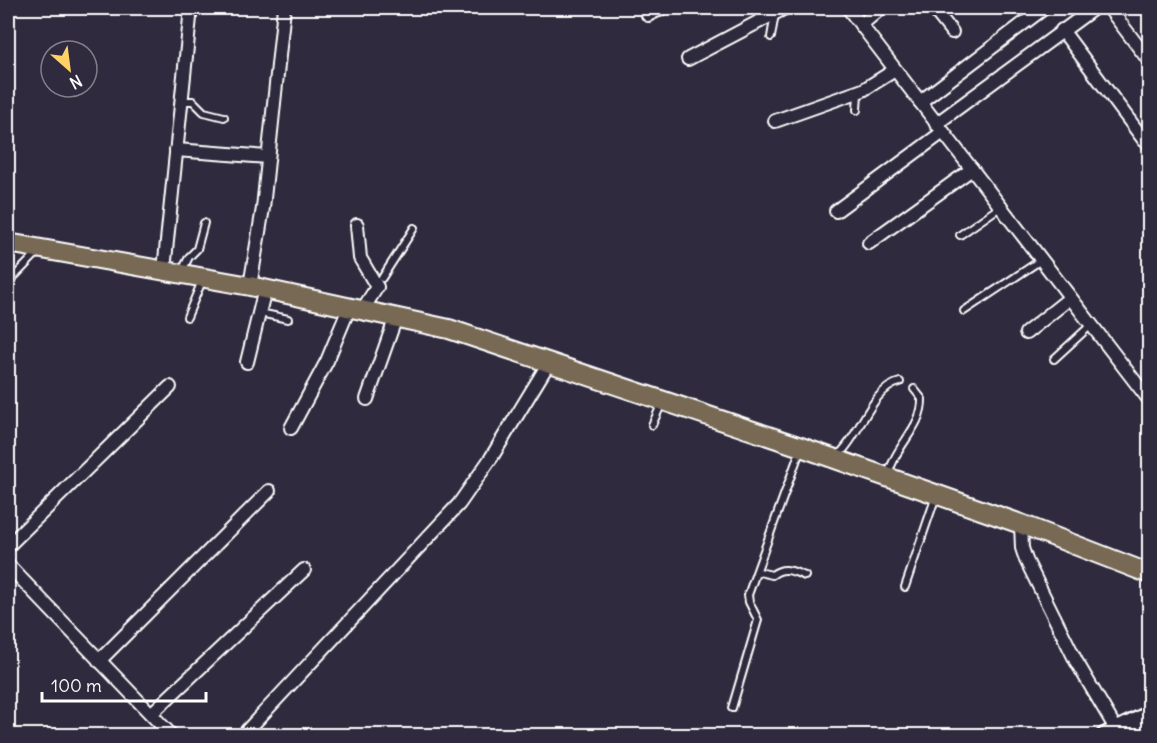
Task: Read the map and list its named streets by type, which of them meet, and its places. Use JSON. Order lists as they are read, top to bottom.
{
  "scale_bar": "100 m",
  "north": "bottom right"
}
